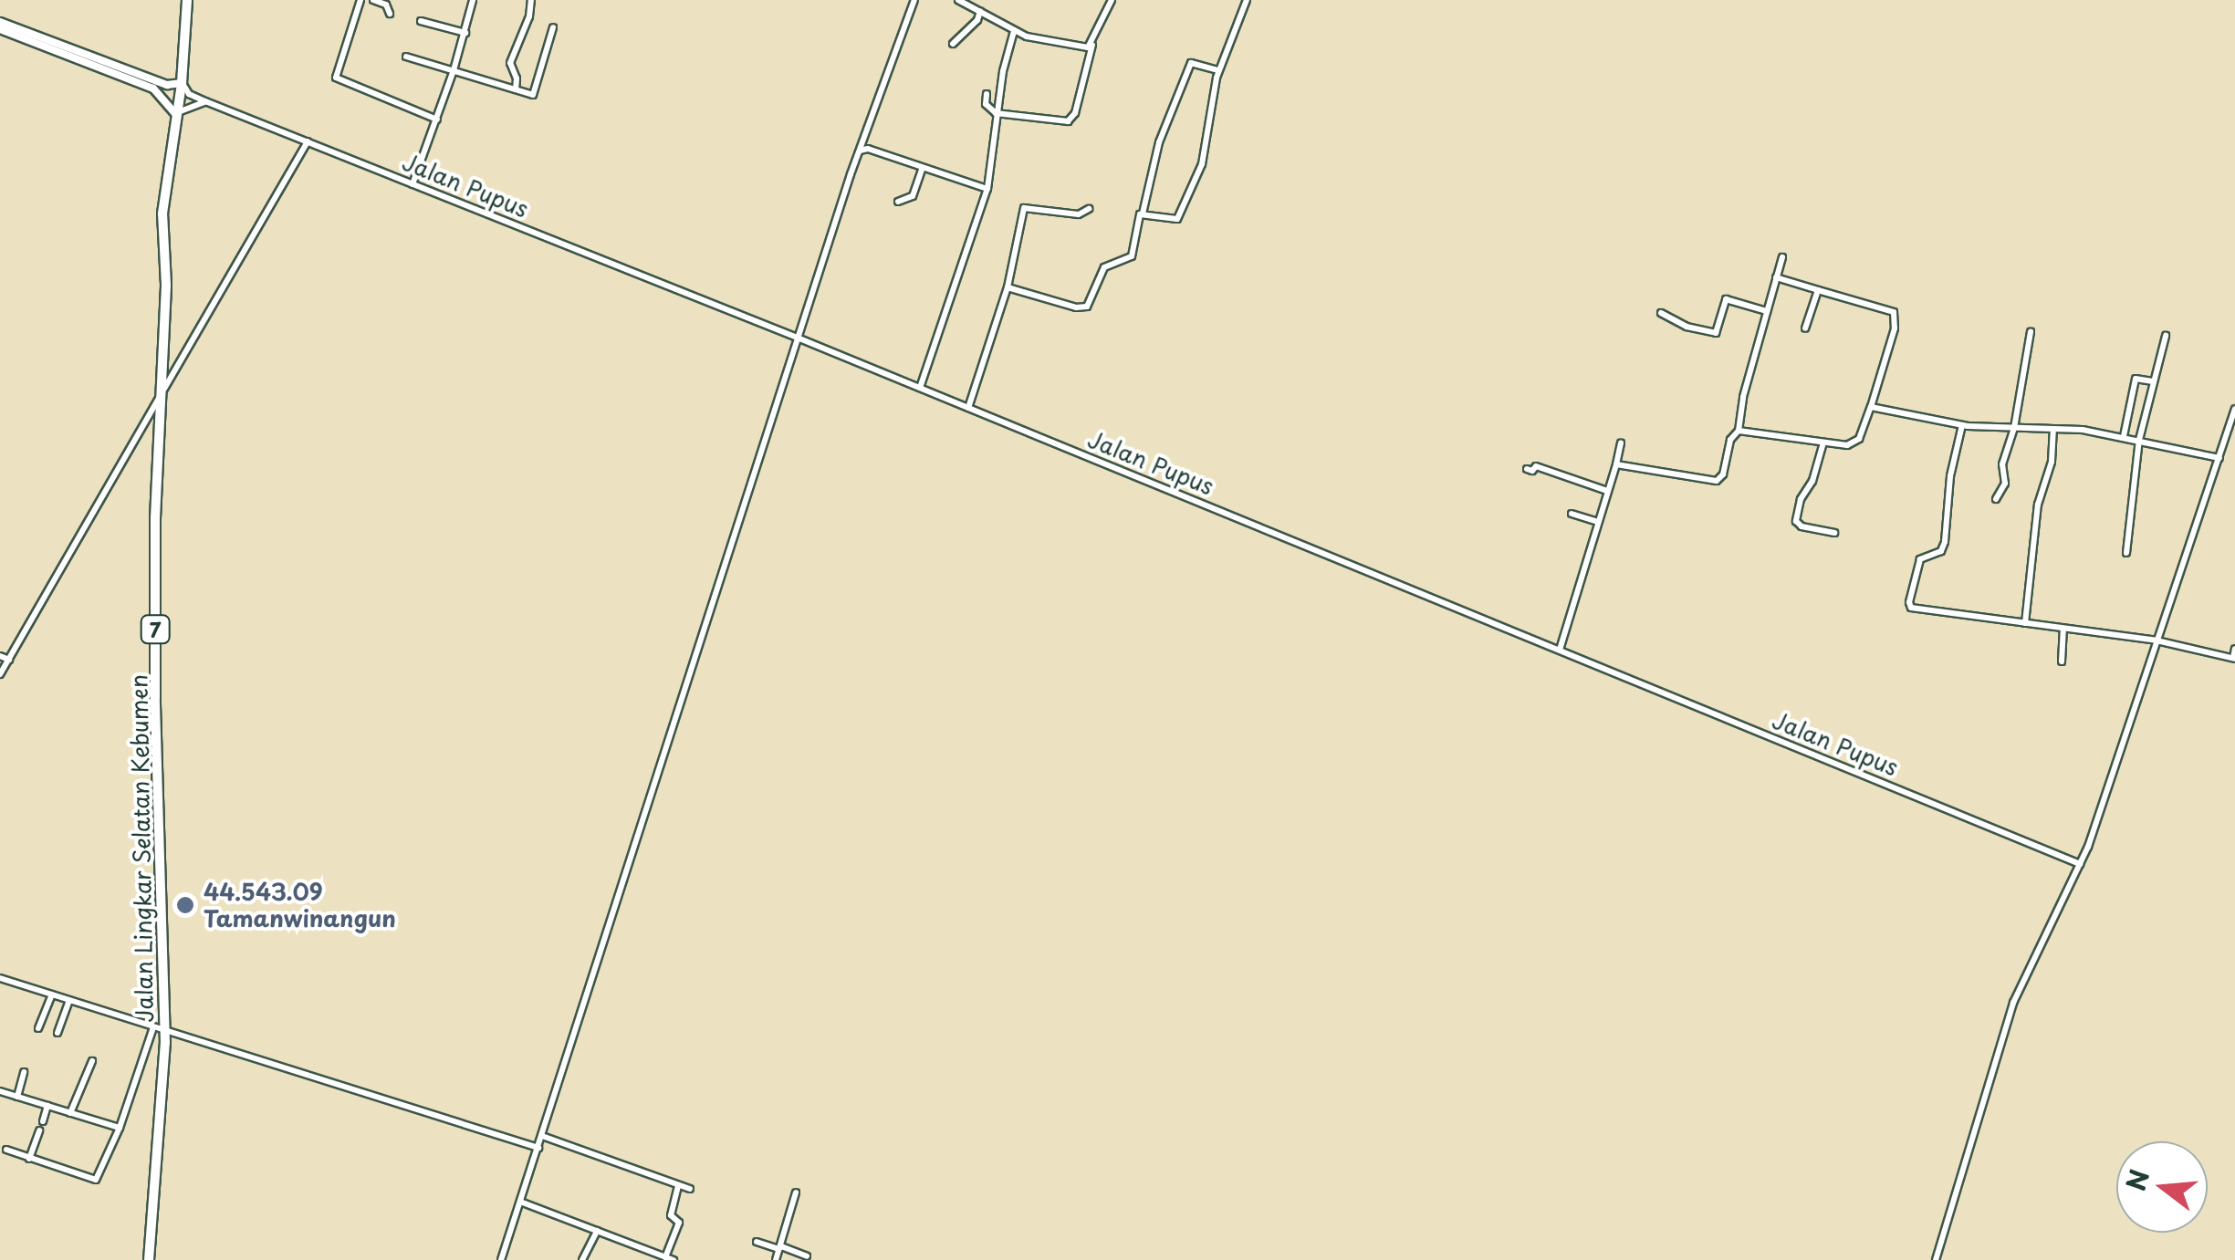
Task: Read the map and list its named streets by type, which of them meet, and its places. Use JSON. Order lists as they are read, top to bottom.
{
  "streets": {
    "highway": ["7", "Jalan Lingkar Selatan Kebumen"],
    "street": ["Jalan Pupus"]
  },
  "crossings": [
    ["Jalan Pupus", "Jalan Lingkar Selatan Kebumen"]
  ],
  "places": ["44.543.09 Tamanwinangun"],
  "north": "left"
}
